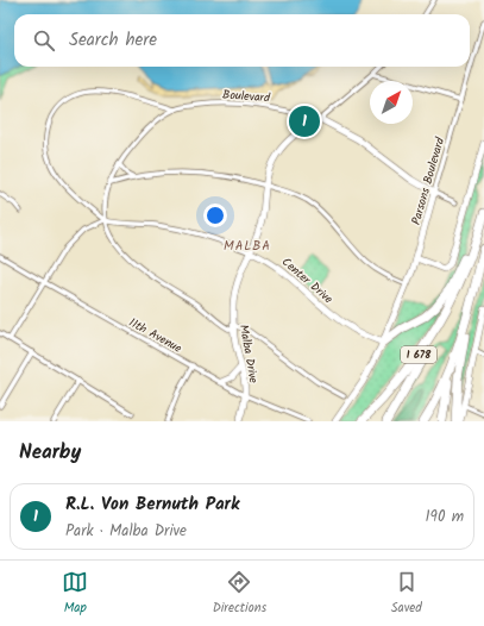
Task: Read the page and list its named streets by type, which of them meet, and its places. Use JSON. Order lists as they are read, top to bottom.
{
  "streets": {
    "highway": ["I 678"],
    "street": [
      "Boulevard",
      "Parsons Boulevard",
      "Center Drive",
      "11th Avenue",
      "Malba Drive"
    ]
  },
  "crossings": [
    ["Boulevard", "Parsons Boulevard"],
    ["Boulevard", "Center Drive"],
    ["Boulevard", "Malba Drive"],
    ["Parsons Boulevard", "Center Drive"],
    ["Center Drive", "Malba Drive"],
    ["11th Avenue", "Malba Drive"]
  ],
  "districts": ["MALBA"],
  "north": "top right",
  "page": {
    "search": "Search here",
    "pins": "1",
    "heading": "Nearby",
    "list": [
      {
        "mark": "1",
        "name": "R.L. Von Bernuth Park",
        "note": "Park · Malba Drive",
        "value": "190 m"
      }
    ],
    "nav": ["Map", "Directions", "Saved"]
  }
}
